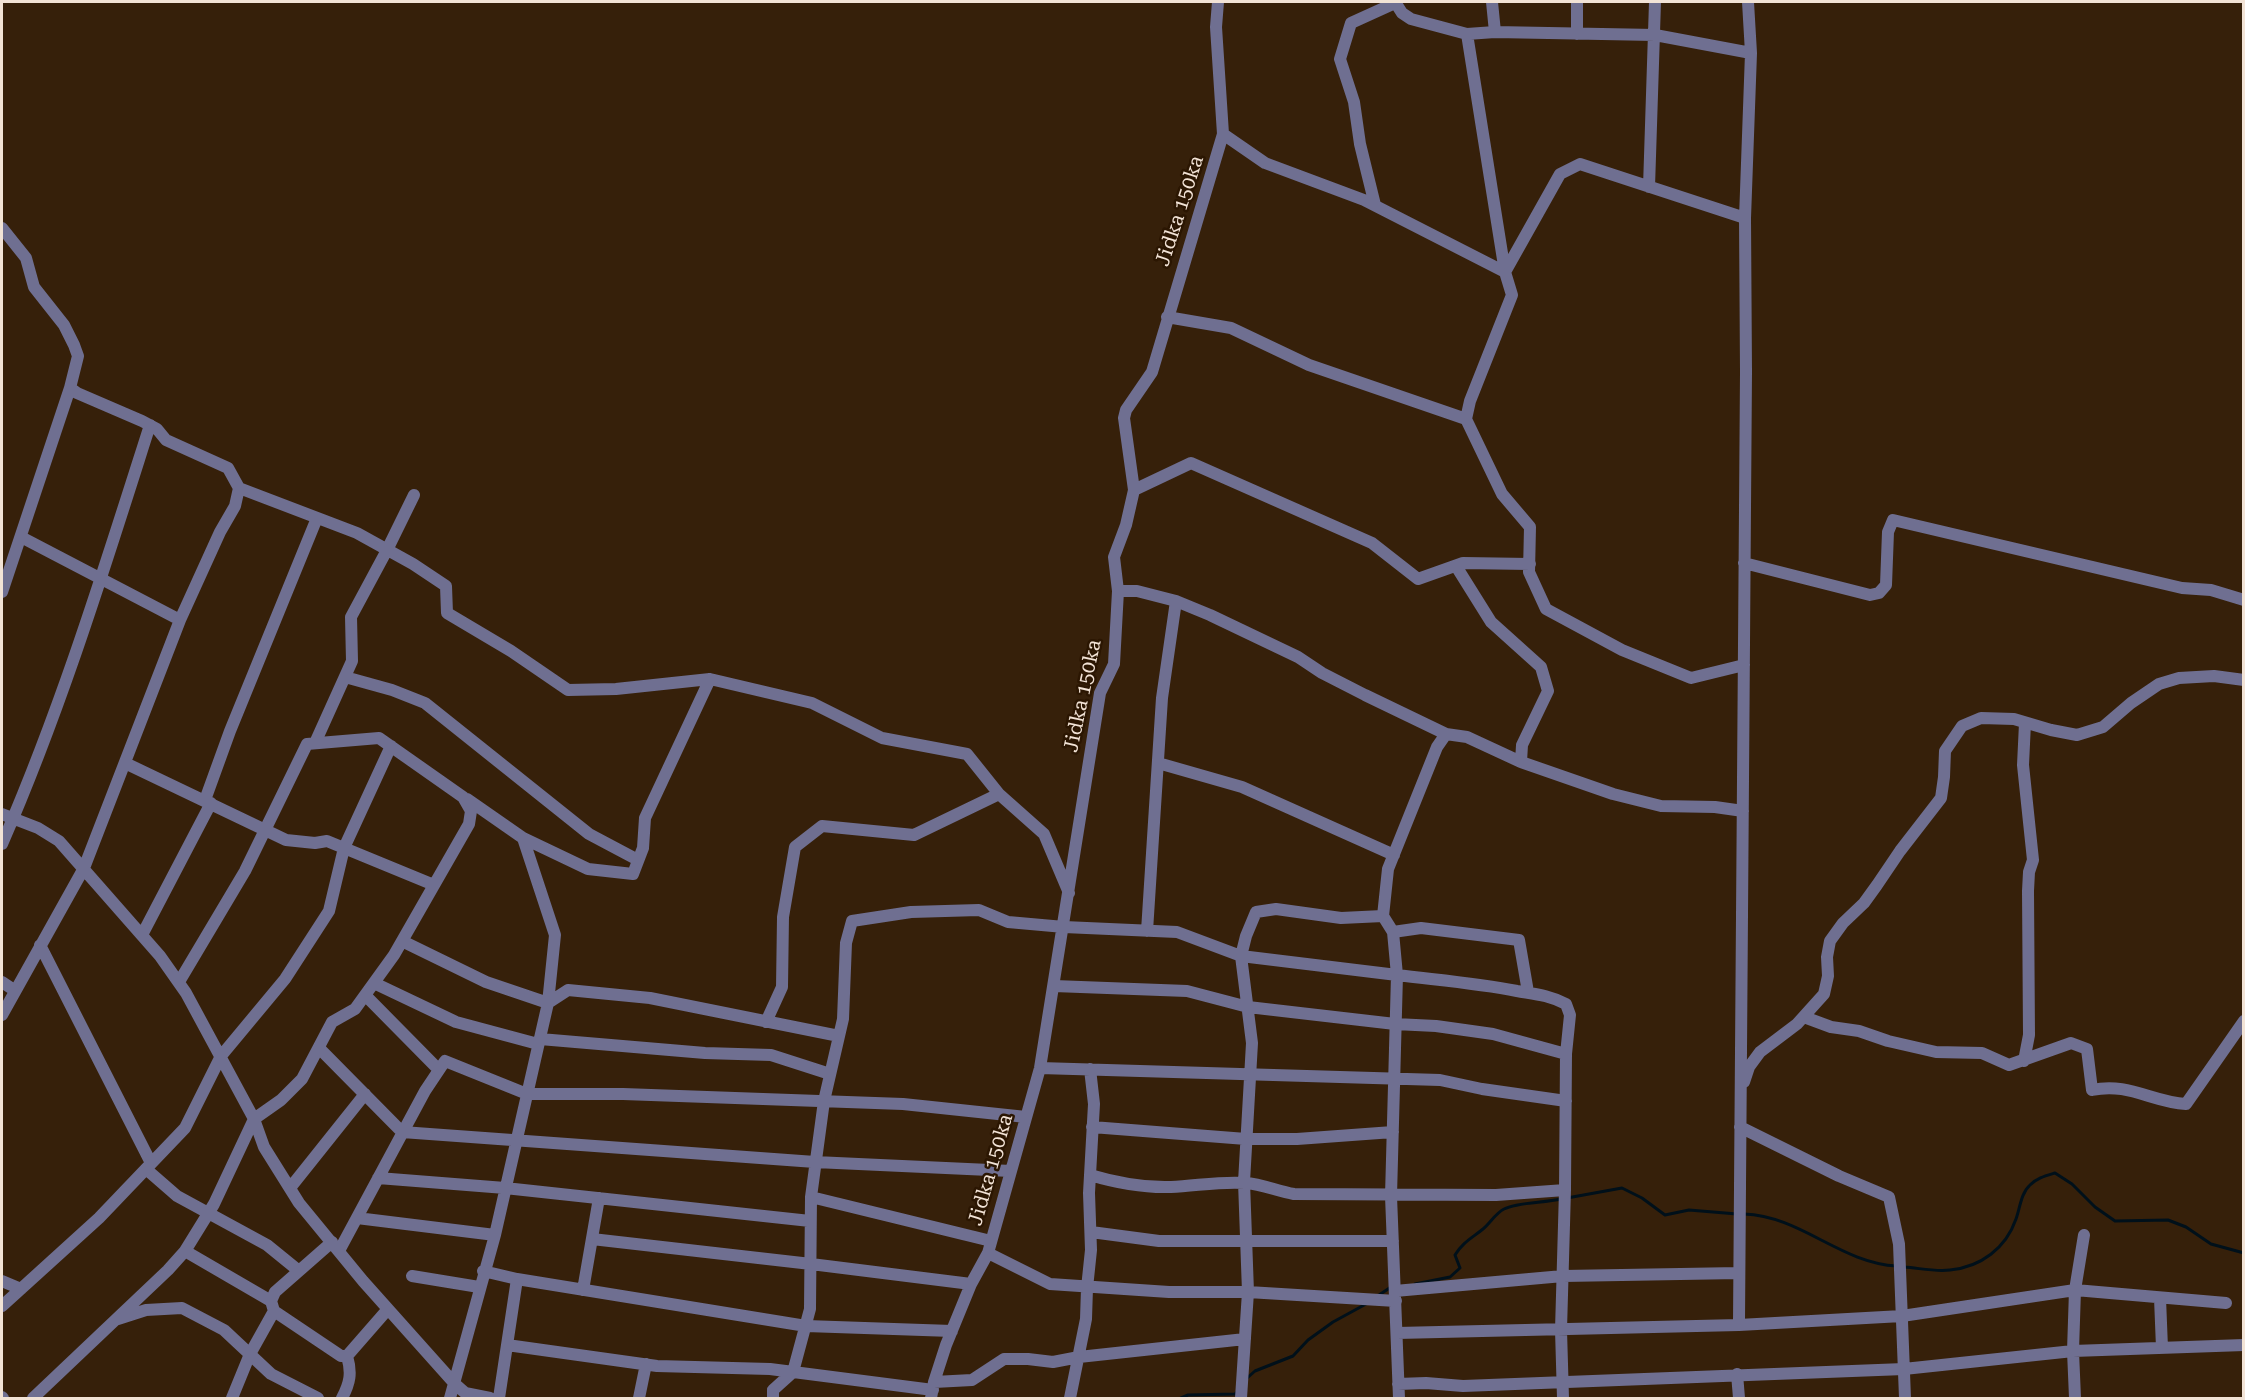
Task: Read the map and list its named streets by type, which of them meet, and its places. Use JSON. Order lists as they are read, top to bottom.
{
  "streets": {
    "street": ["Jidka 150ka"]
  }
}
